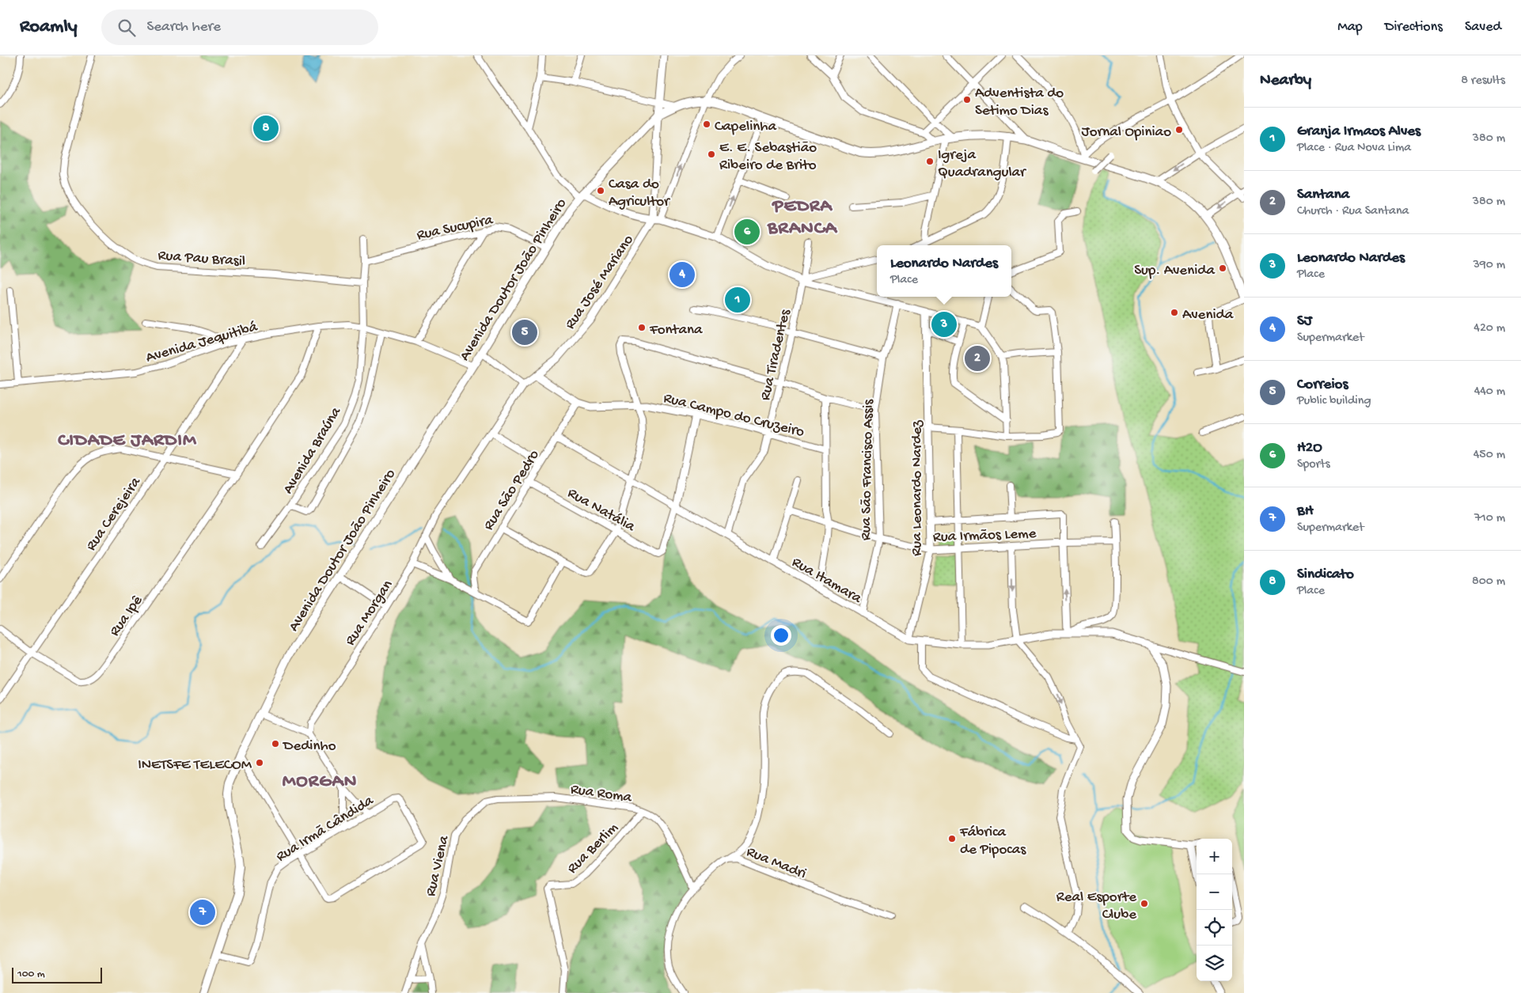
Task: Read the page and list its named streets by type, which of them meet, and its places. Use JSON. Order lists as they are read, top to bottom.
{
  "streets": {
    "main road": ["Avenida Doutor João Pinheiro"],
    "street": [
      "Rua Sucupira",
      "Rua Pau Brasil",
      "Rua José Mariano",
      "Avenida Jequitibá",
      "Rua Tiradentes",
      "Rua Campo do Cruzeiro",
      "Avenida Braúna",
      "Rua São Francisco Assis",
      "Rua Leonardo Nardez",
      "Rua São Pedro",
      "Rua Natália",
      "Rua Cerejeira",
      "Rua Irmãos Leme",
      "Rua Itamara",
      "Rua Morgan",
      "Rua Ipê",
      "Rua Roma",
      "Rua Irmã Cândida",
      "Rua Berlim",
      "Rua Madri",
      "Rua Viena"
    ]
  },
  "crossings": [
    ["Rua Sucupira", "Avenida Doutor João Pinheiro"],
    ["Rua Sucupira", "Avenida Braúna"],
    ["Rua Pau Brasil", "Avenida Braúna"],
    ["Avenida Doutor João Pinheiro", "Rua José Mariano"],
    ["Avenida Doutor João Pinheiro", "Avenida Jequitibá"],
    ["Avenida Doutor João Pinheiro", "Rua Irmã Cândida"],
    ["Rua José Mariano", "Rua Campo do Cruzeiro"],
    ["Rua José Mariano", "Rua Morgan"],
    ["Avenida Jequitibá", "Avenida Braúna"],
    ["Avenida Jequitibá", "Rua Cerejeira"],
    ["Avenida Jequitibá", "Rua Ipê"],
    ["Rua Tiradentes", "Rua Campo do Cruzeiro"],
    ["Rua Tiradentes", "Rua Itamara"],
    ["Rua Campo do Cruzeiro", "Rua São Pedro"],
    ["Rua São Francisco Assis", "Rua Irmãos Leme"],
    ["Rua São Francisco Assis", "Rua Itamara"],
    ["Rua Leonardo Nardez", "Rua Irmãos Leme"],
    ["Rua Leonardo Nardez", "Rua Itamara"],
    ["Rua São Pedro", "Rua Natália"],
    ["Rua São Pedro", "Rua Itamara"],
    ["Rua Natália", "Rua Itamara"],
    ["Rua Cerejeira", "Rua Ipê"],
    ["Rua Roma", "Rua Berlim"],
    ["Rua Roma", "Rua Madri"],
    ["Rua Roma", "Rua Viena"]
  ],
  "districts": ["PEDRA BRANCA", "CIDADE JARDIM", "MORGAN"],
  "places": [
    "Adventista do Setimo Dias",
    "Capelinha",
    "Jornal Opiniao",
    "E. E. Sebastião Ribeiro de Brito",
    "Igreja Quadrangular",
    "Casa do Agricultor",
    "Sup. Avenida",
    "Avenida",
    "Fontana",
    "Dedinho",
    "INETSFE TELECOM",
    "Fábrica de Pipocas",
    "Real Esporte Clube"
  ],
  "scale_bar": "100 m",
  "page": {
    "header": "Roamly",
    "search": "Search here",
    "nav": ["Map", "Directions", "Saved"],
    "heading": ["Nearby", "8 results"],
    "list": [
      {
        "mark": "1",
        "name": "Granja Irmaos Alves",
        "note": "Place · Rua Nova Lima",
        "value": "380 m"
      },
      {
        "mark": "2",
        "name": "Santana",
        "note": "Church · Rua Santana",
        "value": "380 m"
      },
      {
        "mark": "3",
        "name": "Leonardo Nardes",
        "note": "Place",
        "value": "390 m"
      },
      {
        "mark": "4",
        "name": "SJ",
        "note": "Supermarket",
        "value": "420 m"
      },
      {
        "mark": "5",
        "name": "Correios",
        "note": "Public building",
        "value": "440 m"
      },
      {
        "mark": "6",
        "name": "H2O",
        "note": "Sports",
        "value": "450 m"
      },
      {
        "mark": "7",
        "name": "BH",
        "note": "Supermarket",
        "value": "710 m"
      },
      {
        "mark": "8",
        "name": "Sindicato",
        "note": "Place",
        "value": "800 m"
      }
    ],
    "pins": [
      "8",
      "6",
      "4",
      "1",
      "3",
      "5",
      "2",
      "7"
    ],
    "popup": ["Leonardo Nardes", "Place"],
    "map_buttons": ["+", "−"],
    "scale": "100 m"
  }
}
